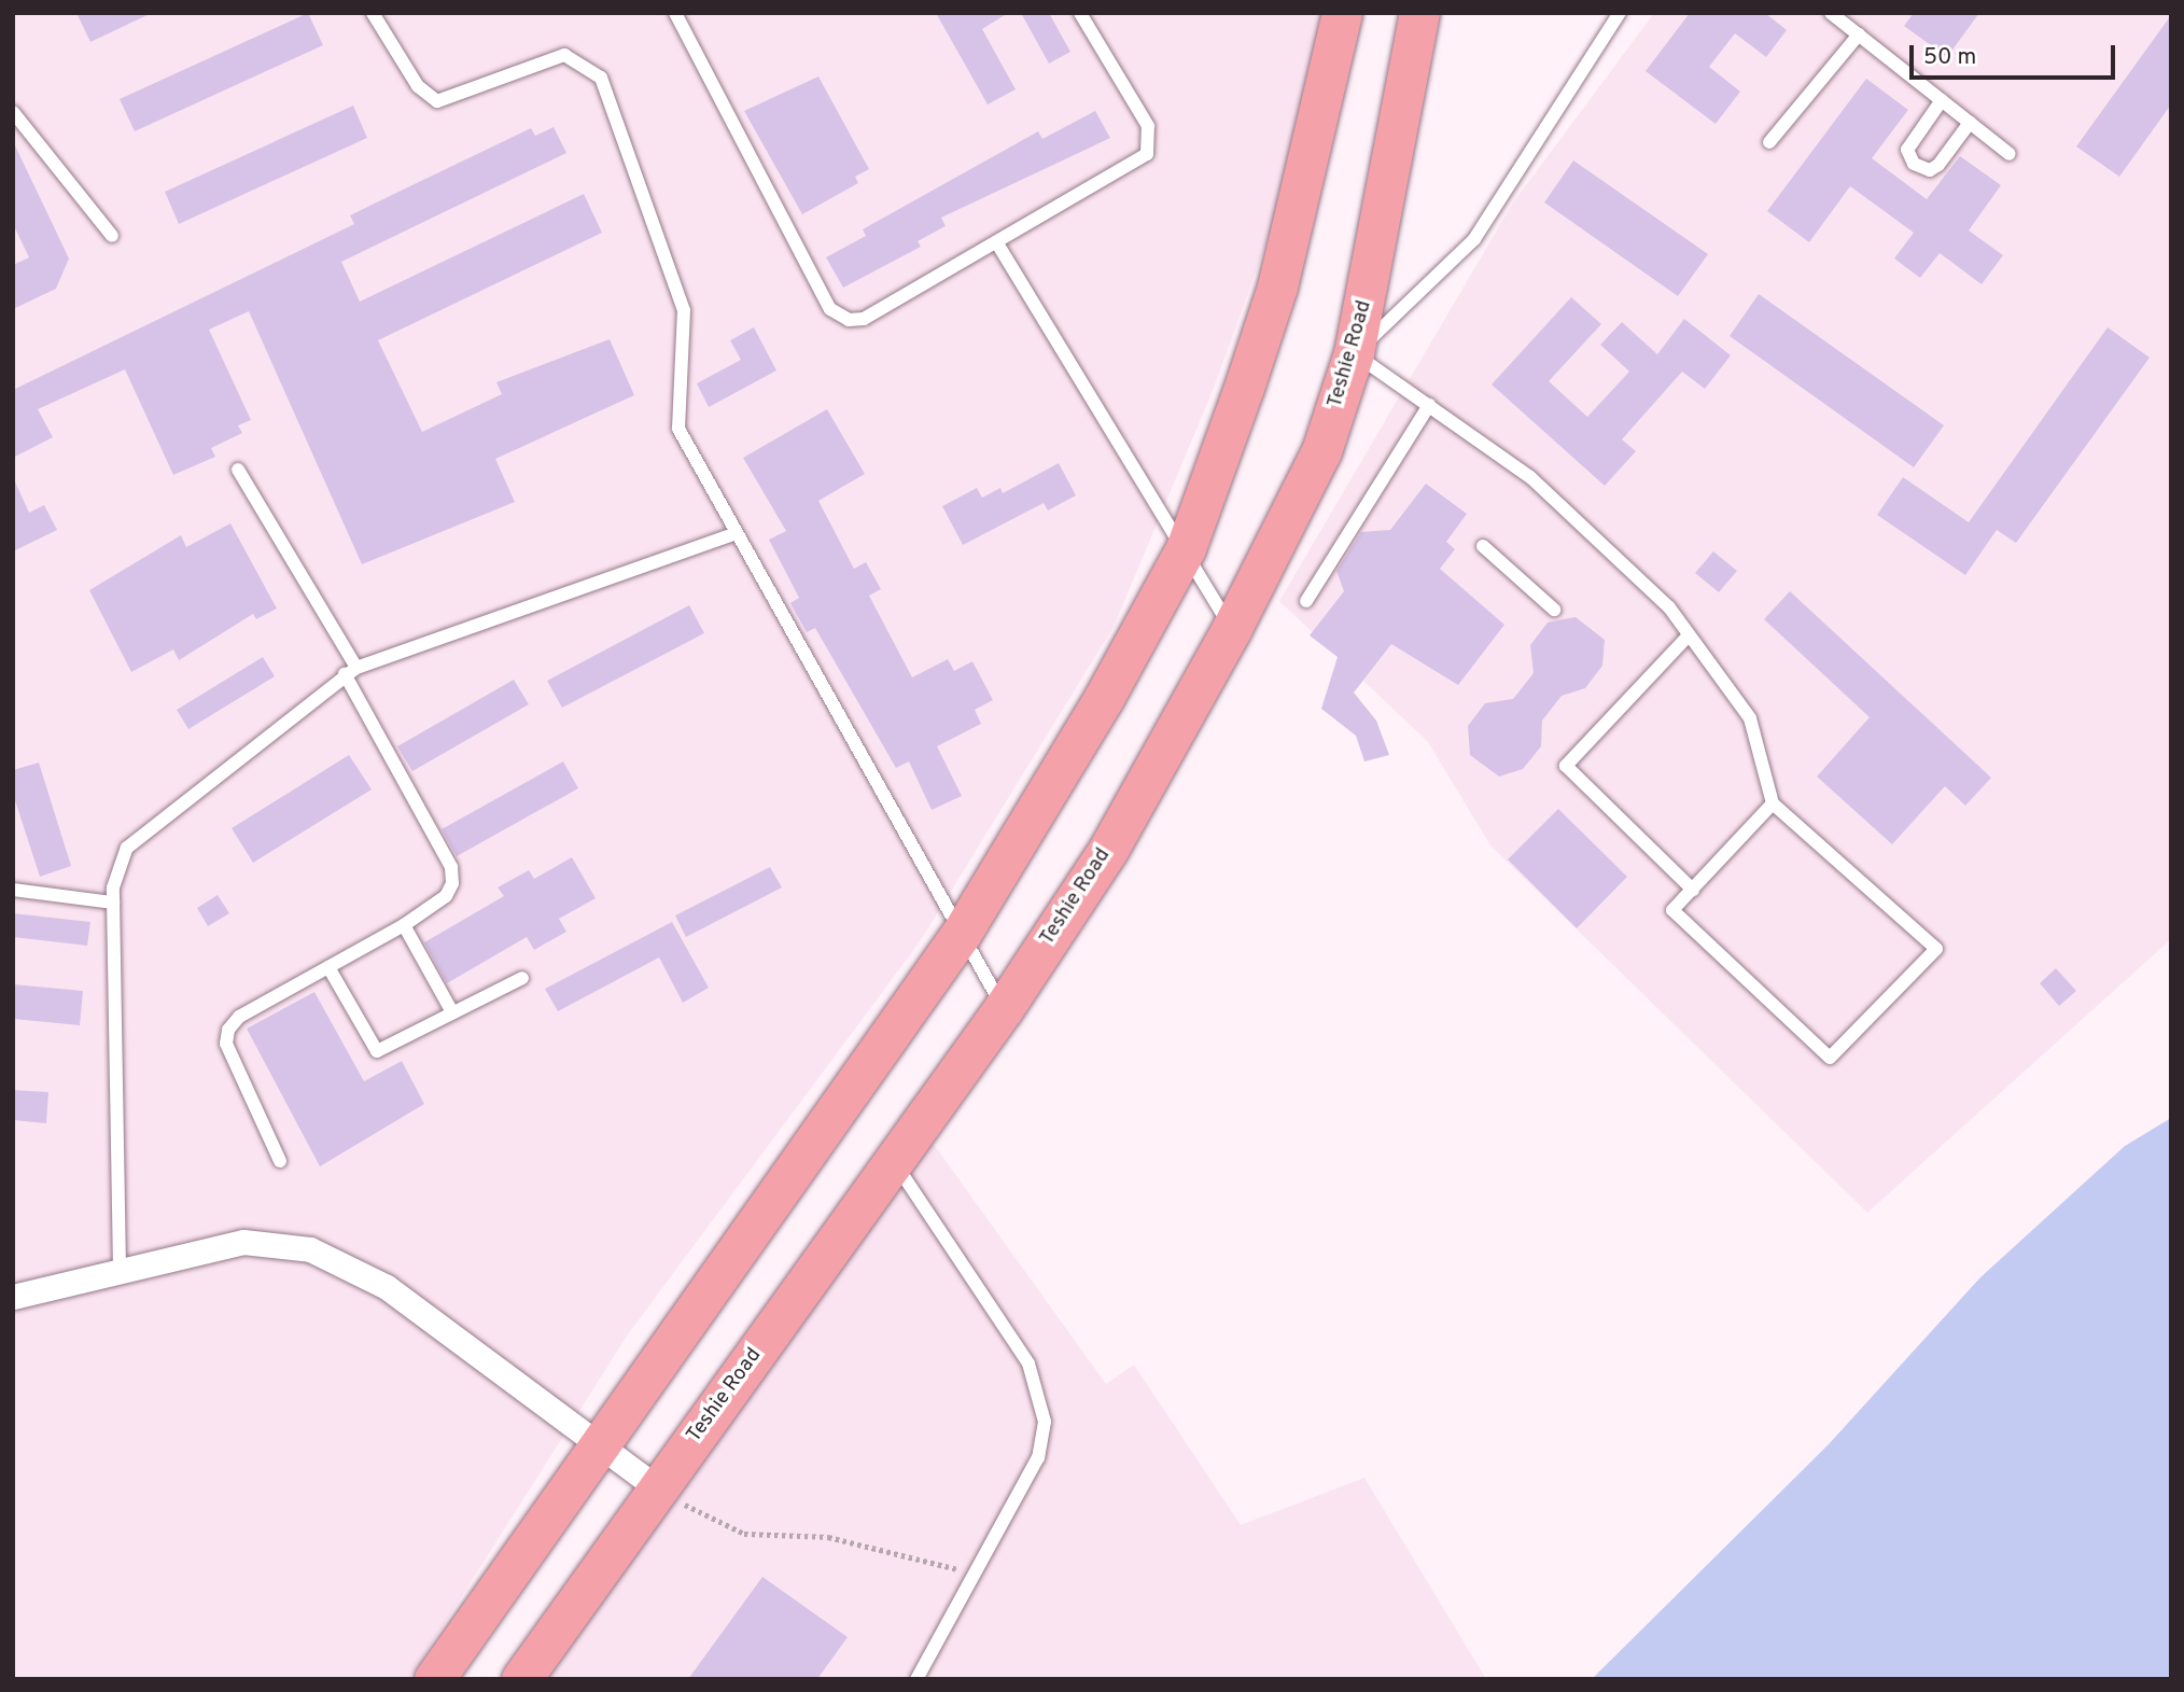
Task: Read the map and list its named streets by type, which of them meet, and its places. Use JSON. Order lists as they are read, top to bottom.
{
  "streets": {
    "main road": ["Teshie Road"]
  },
  "scale_bar": "50 m"
}
